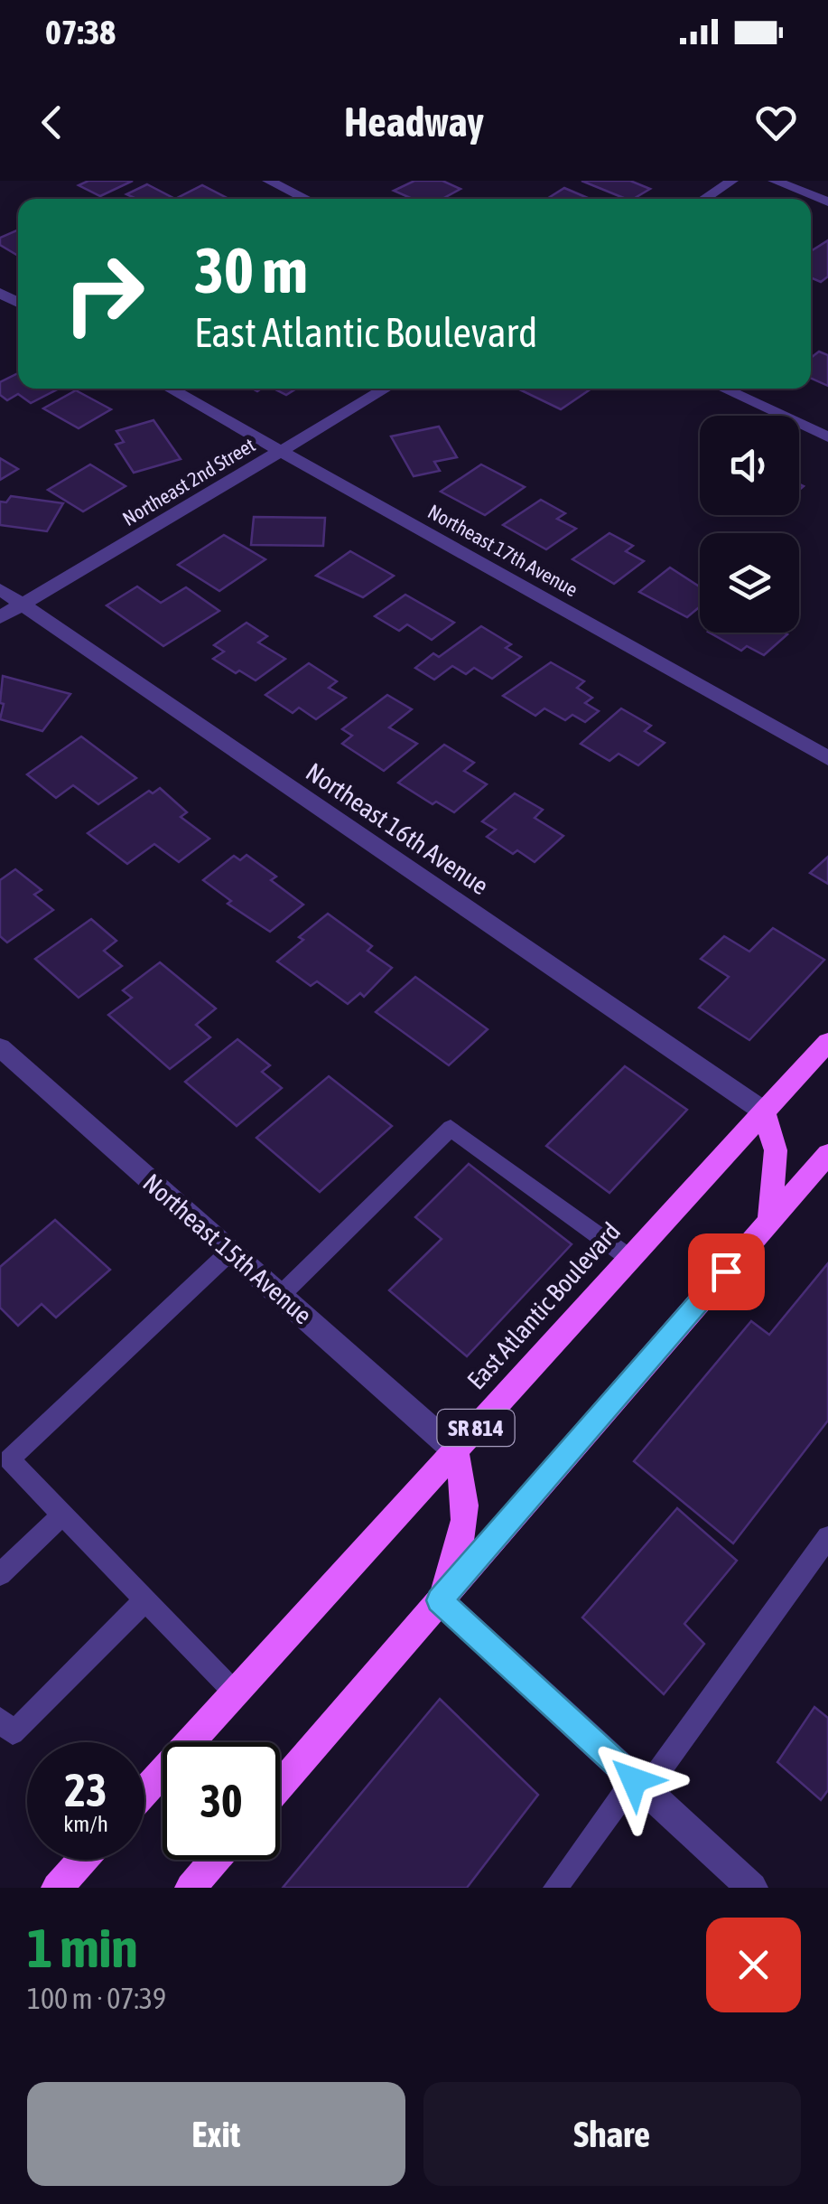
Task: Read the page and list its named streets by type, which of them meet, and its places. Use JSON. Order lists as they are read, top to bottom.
{
  "streets": {
    "main road": ["East Atlantic Boulevard", "SR 814"],
    "street": [
      "Northeast 2nd Street",
      "Northeast 17th Avenue",
      "Northeast 16th Avenue",
      "Northeast 15th Avenue"
    ]
  },
  "crossings": [
    ["Northeast 2nd Street", "Northeast 17th Avenue"],
    ["Northeast 2nd Street", "Northeast 16th Avenue"],
    ["Northeast 16th Avenue", "East Atlantic Boulevard"],
    ["Northeast 15th Avenue", "East Atlantic Boulevard"]
  ],
  "page": {
    "status": "07:38",
    "header": "Headway",
    "turn": ["30 m", "East Atlantic Boulevard"],
    "speed": "23 km/h",
    "limit": "30",
    "heading": ["1 min", "100 m · 07:39"],
    "buttons": ["Exit", "Share"]
  }
}
